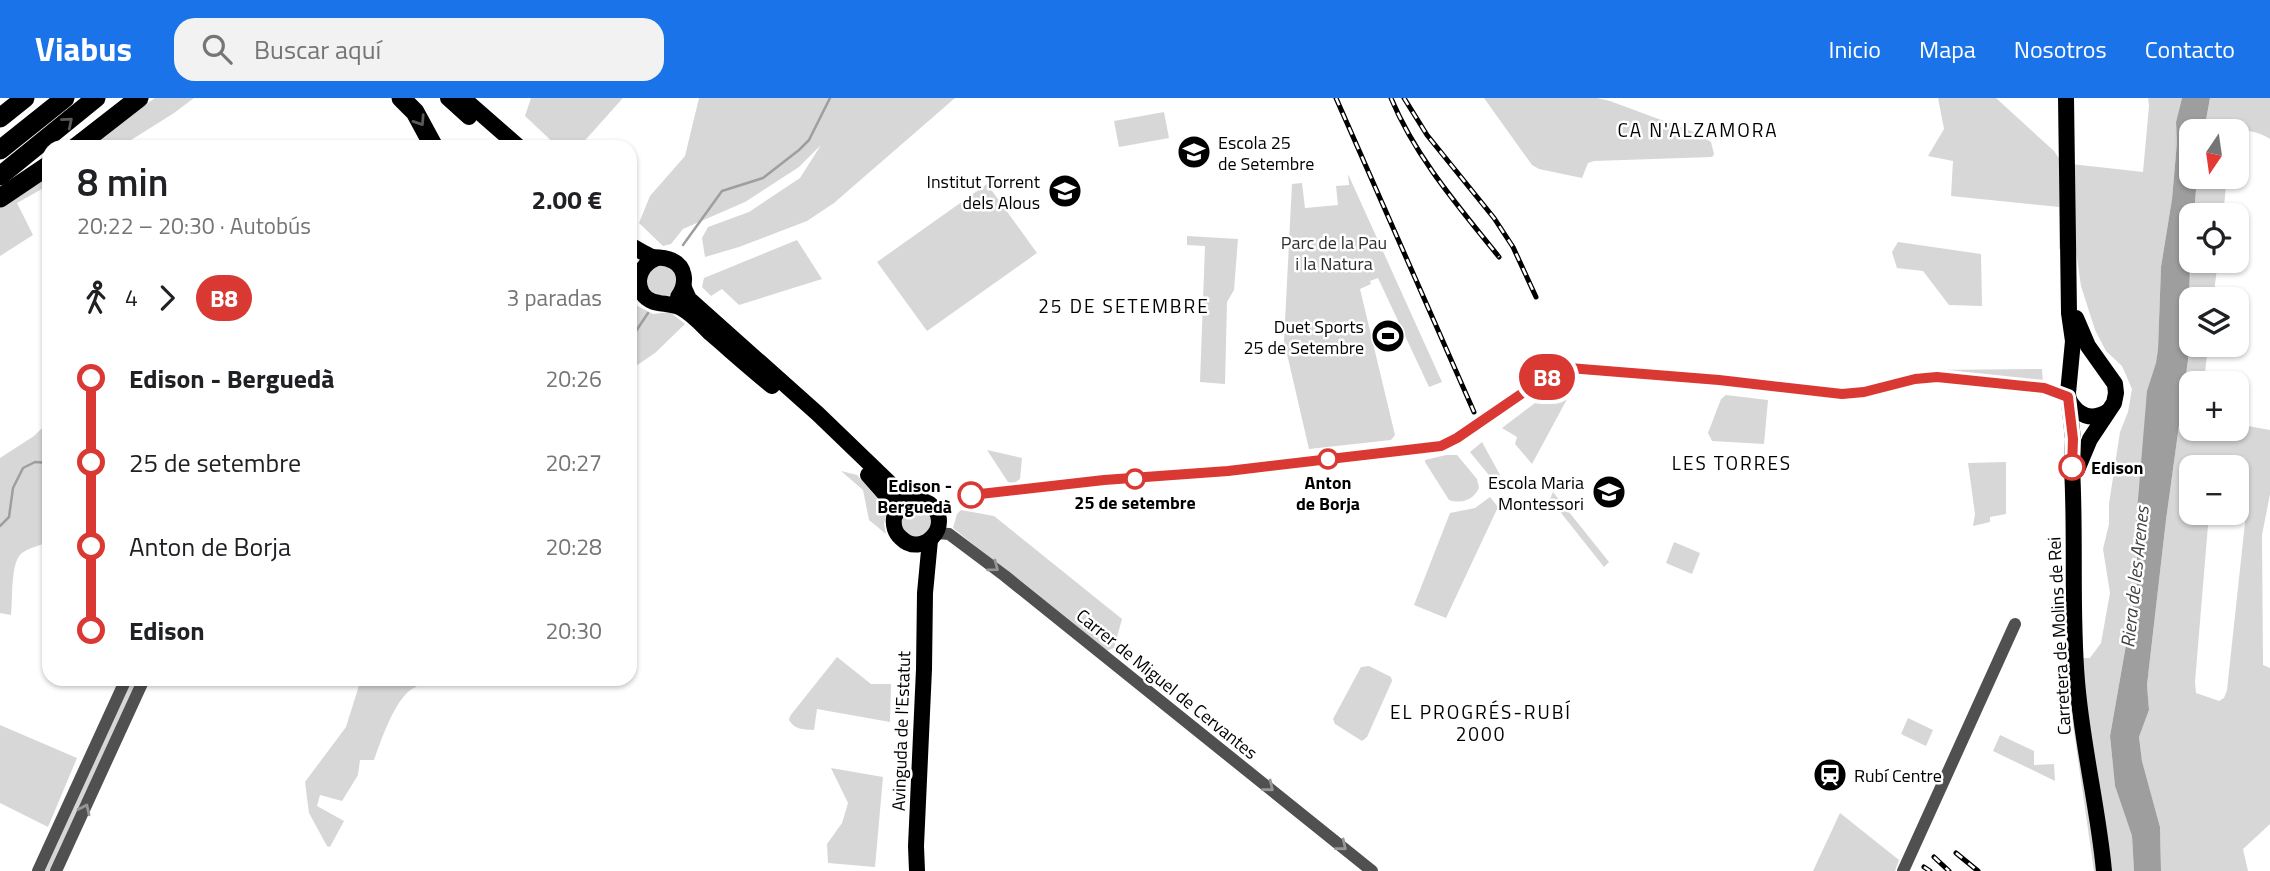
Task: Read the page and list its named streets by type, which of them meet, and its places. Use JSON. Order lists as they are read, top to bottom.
{
  "streets": {
    "main road": ["Carretera de Molins de Rei", "Avinguda de l'Estatut"],
    "street": ["Carrer de Miguel de Cervantes"]
  },
  "crossings": [
    ["Carrer de Miguel de Cervantes", "Avinguda de l'Estatut"]
  ],
  "one_way": ["Carrer de Miguel de Cervantes"],
  "districts": [
    "CA N'ALZAMORA",
    "25 DE SETEMBRE",
    "LES TORRES",
    "EL PROGRÉS-RUBÍ 2000"
  ],
  "water": ["Riera de les Arenes"],
  "parks": ["Parc de la Pau i la Natura"],
  "places": {
    "school or university": ["Escola 25 de Setembre", "Institut Torrent dels Alous", "Escola Maria Montessori"],
    "sports": ["Duet Sports 25 de Setembre"],
    "other": [
      "Anton de Borja",
      "Edison",
      "25 de setembre",
      "Edison - Berguedà"
    ],
    "station": ["Rubí Centre"]
  },
  "lines": ["bus line B8"],
  "north": "bottom",
  "page": {
    "header": "Viabus",
    "search": "Buscar aquí",
    "nav": [
      "Inicio",
      "Mapa",
      "Nosotros",
      "Contacto"
    ],
    "on_map": "B8",
    "map_buttons": ["+", "−"],
    "heading": ["8 min", "20:22 – 20:30 · Autobús", "2.00 €"],
    "legs": ["4", "B8", "3 paradas"],
    "list": [
      {
        "name": "Edison - Berguedà",
        "value": "20:26"
      },
      {
        "name": "25 de setembre",
        "value": "20:27"
      },
      {
        "name": "Anton de Borja",
        "value": "20:28"
      },
      {
        "name": "Edison",
        "value": "20:30"
      }
    ]
  }
}
